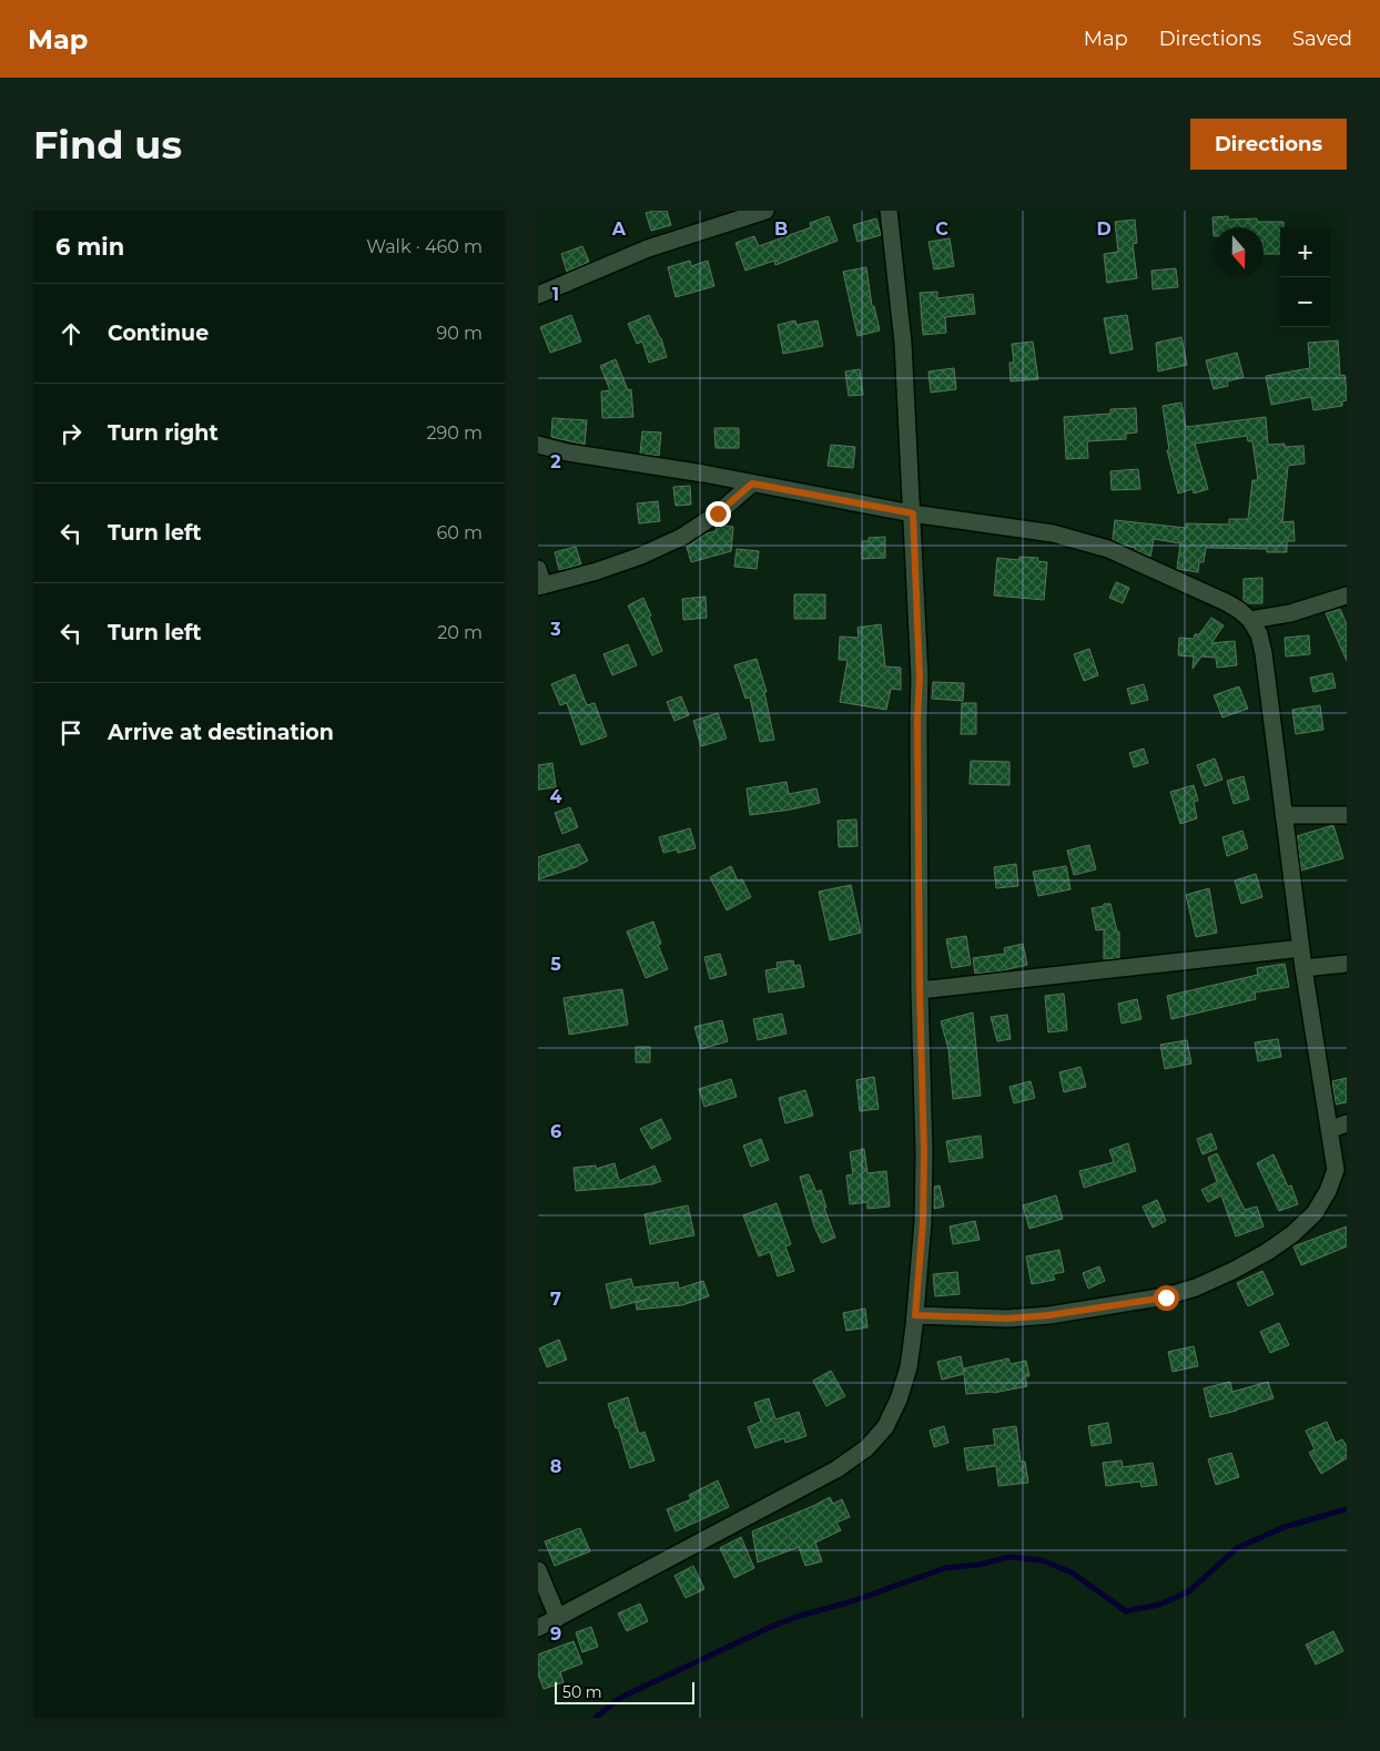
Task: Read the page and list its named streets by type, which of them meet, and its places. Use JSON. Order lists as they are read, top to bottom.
{
  "scale_bar": "50 m",
  "north": "bottom",
  "page": {
    "header": "Map",
    "nav": ["Map", "Directions", "Saved"],
    "buttons": "Directions",
    "title": "Find us",
    "heading": ["6 min", "Walk · 460 m"],
    "map_buttons": ["+", "−"],
    "list": [
      ["Continue", "90 m"],
      ["Turn right", "290 m"],
      ["Turn left", "60 m"],
      ["Turn left", "20 m"],
      "Arrive at destination"
    ],
    "scale": "50 m"
  },
  "grid": {
    "columns": [
      "A",
      "B",
      "C",
      "D"
    ],
    "rows": [
      "1",
      "2",
      "3",
      "4",
      "5",
      "6",
      "7",
      "8",
      "9"
    ]
  }
}
